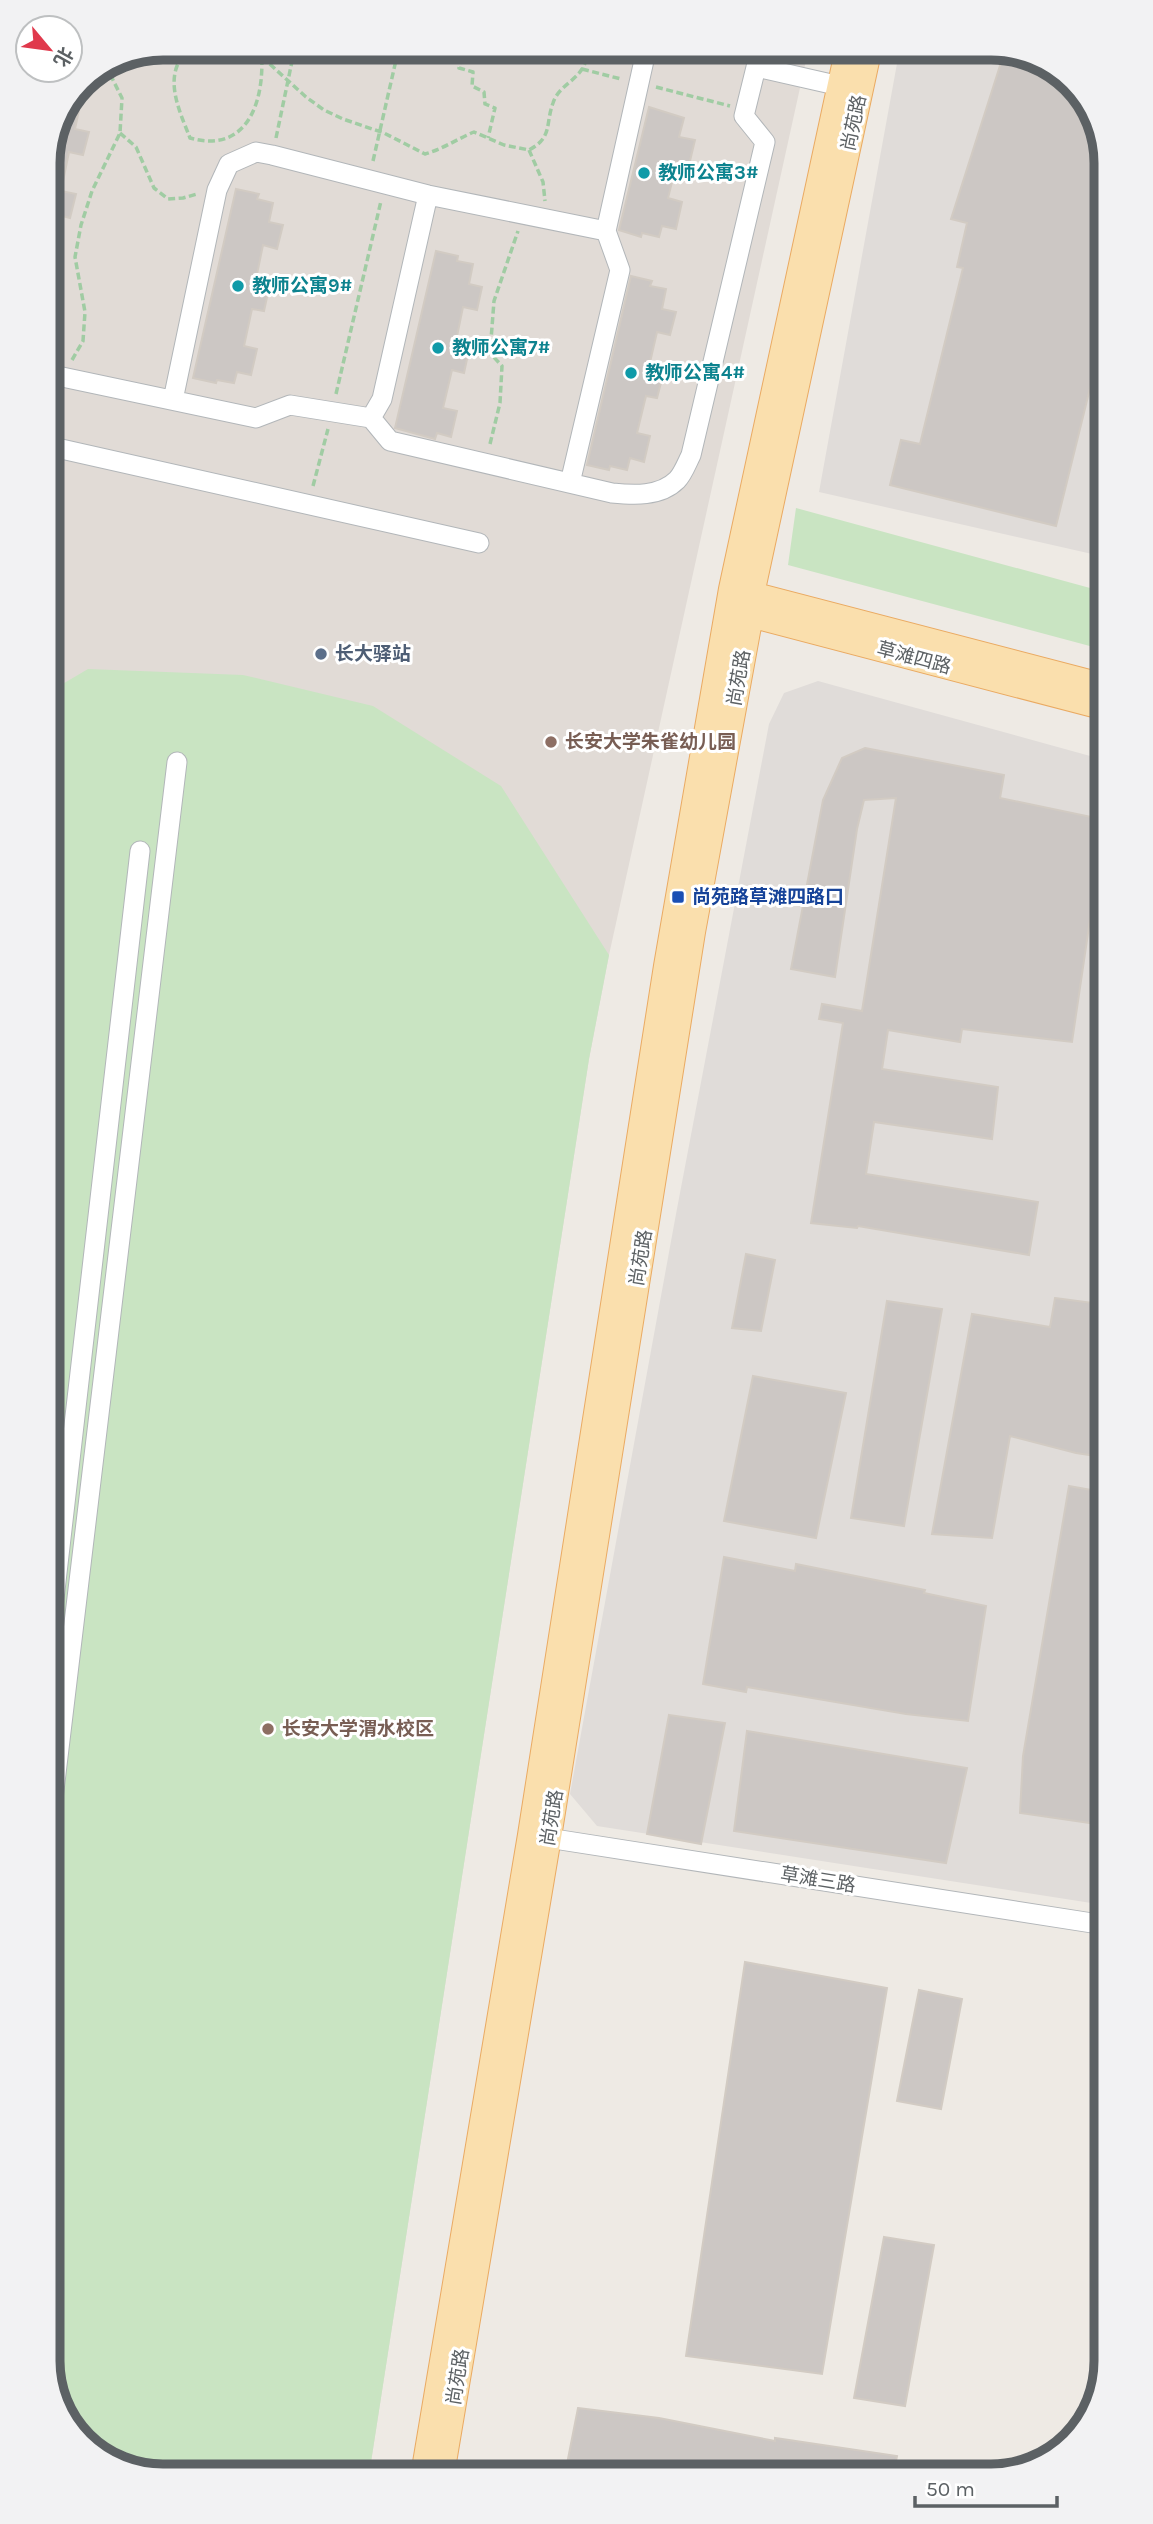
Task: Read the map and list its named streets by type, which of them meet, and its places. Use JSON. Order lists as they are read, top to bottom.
{
  "streets": {
    "main road": ["尚苑路", "草滩四路"],
    "street": ["草滩三路"]
  },
  "crossings": [
    ["尚苑路", "草滩四路"],
    ["尚苑路", "草滩三路"]
  ],
  "places": {
    "other": [
      "教师公寓3#",
      "教师公寓9#",
      "教师公寓7#",
      "教师公寓4#",
      "长大驿站",
      "长安大学朱雀幼儿园",
      "长安大学渭水校区"
    ],
    "transit": ["尚苑路草滩四路口"]
  },
  "scale_bar": "50 m",
  "north": "bottom right"
}
